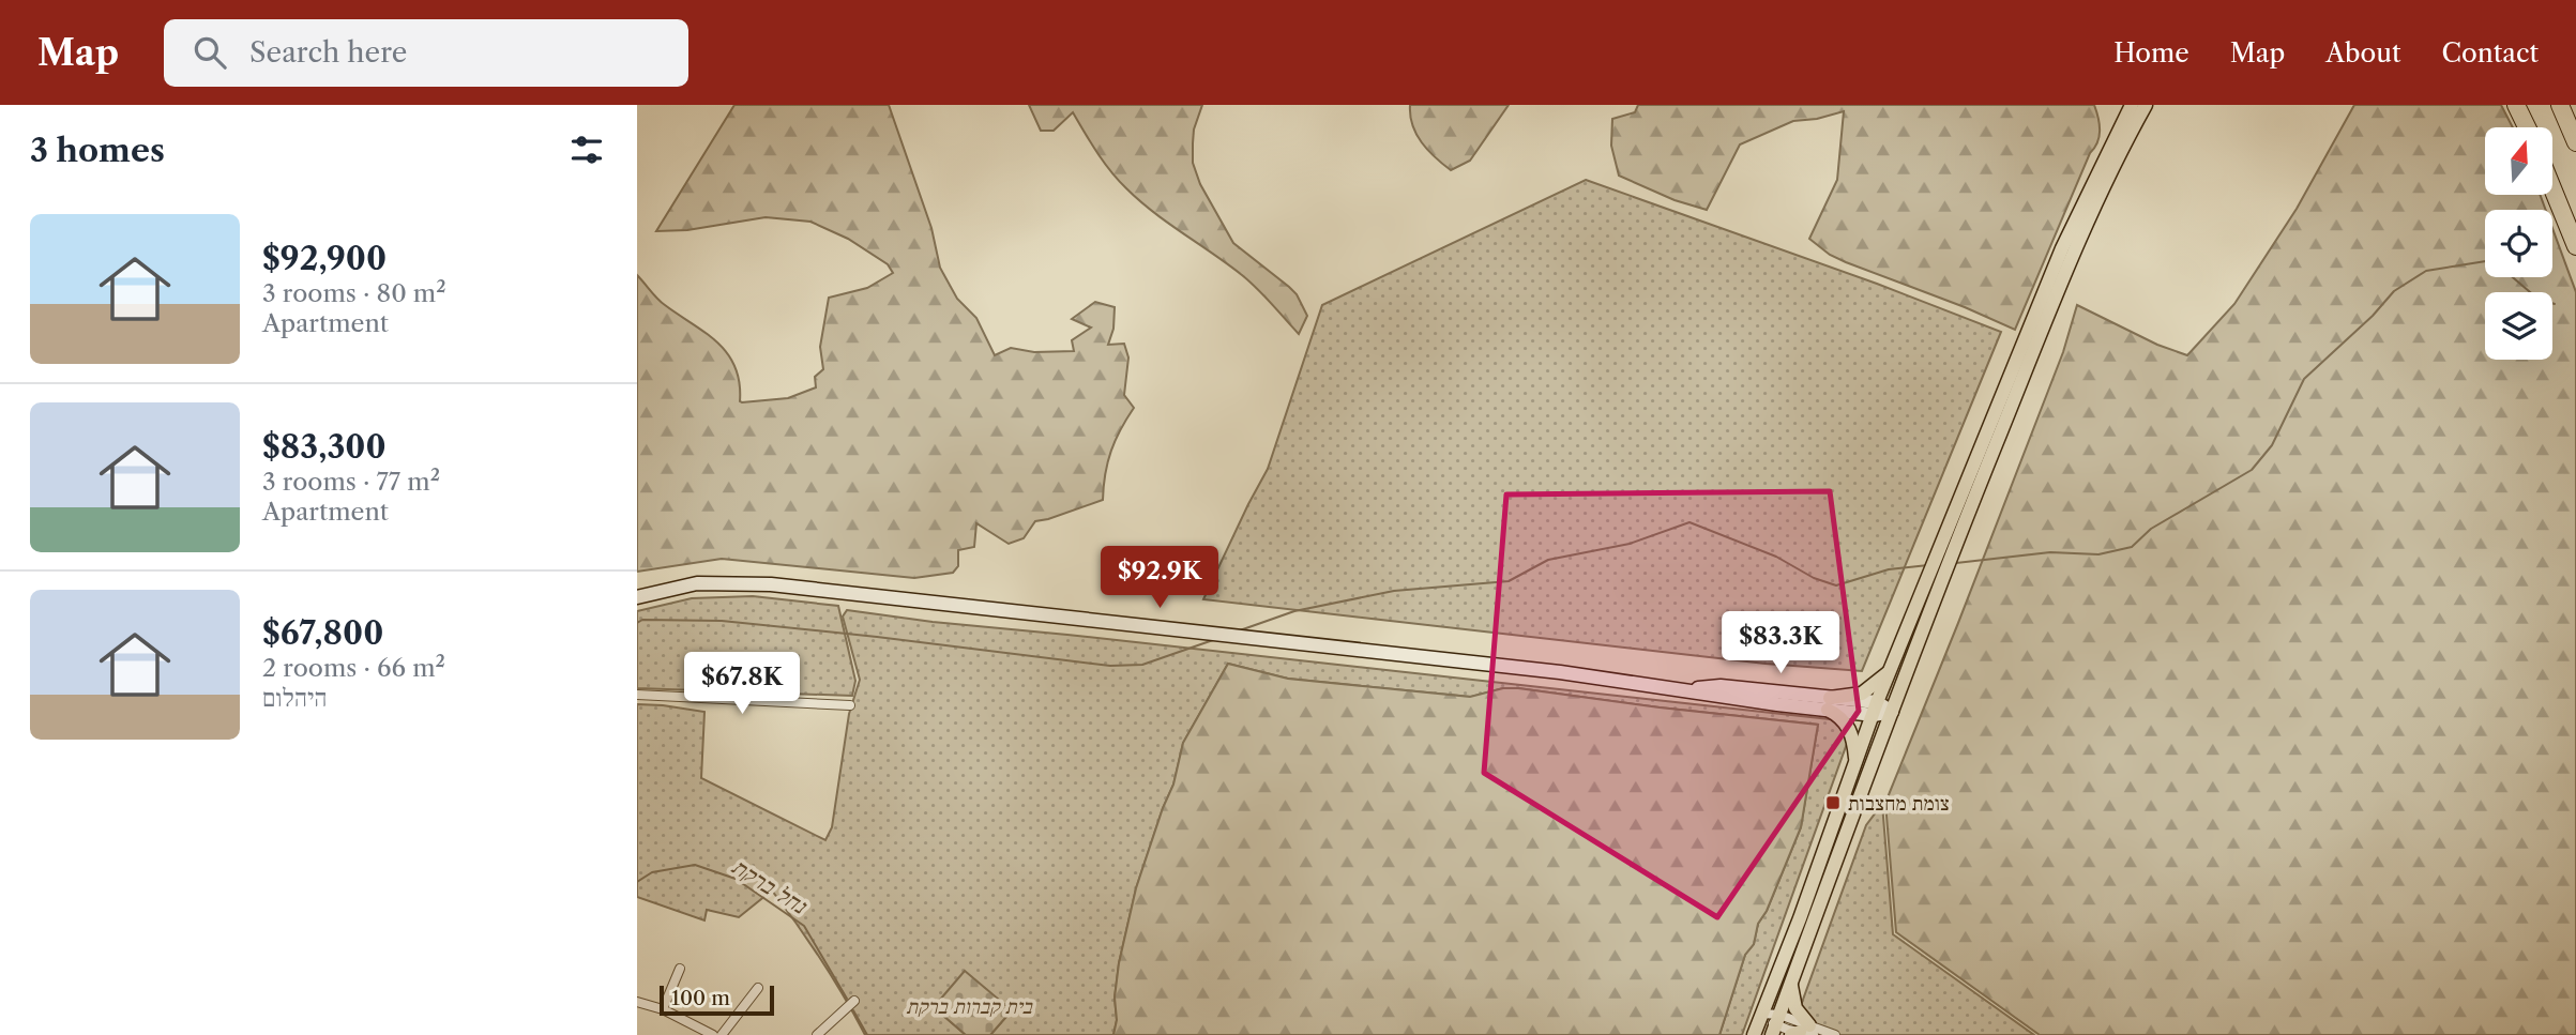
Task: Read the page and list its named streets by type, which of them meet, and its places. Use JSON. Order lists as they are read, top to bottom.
{
  "water": ["נחל ברקת"],
  "parks": ["בית קברות ברקת"],
  "places": {
    "transit": ["צומת מחצבות"]
  },
  "scale_bar": "100 m",
  "north": "top",
  "page": {
    "header": "Map",
    "search": "Search here",
    "nav": [
      "Home",
      "Map",
      "About",
      "Contact"
    ],
    "heading": "3 homes",
    "list": [
      {
        "name": "$92,900",
        "note": "3 rooms · 80 m² · Apartment"
      },
      {
        "name": "$83,300",
        "note": "3 rooms · 77 m² · Apartment"
      },
      {
        "name": "$67,800",
        "note": "2 rooms · 66 m² · היהלום"
      }
    ],
    "price": ["$92.9K", "$83.3K", "$67.8K"],
    "scale": "100 m"
  }
}
